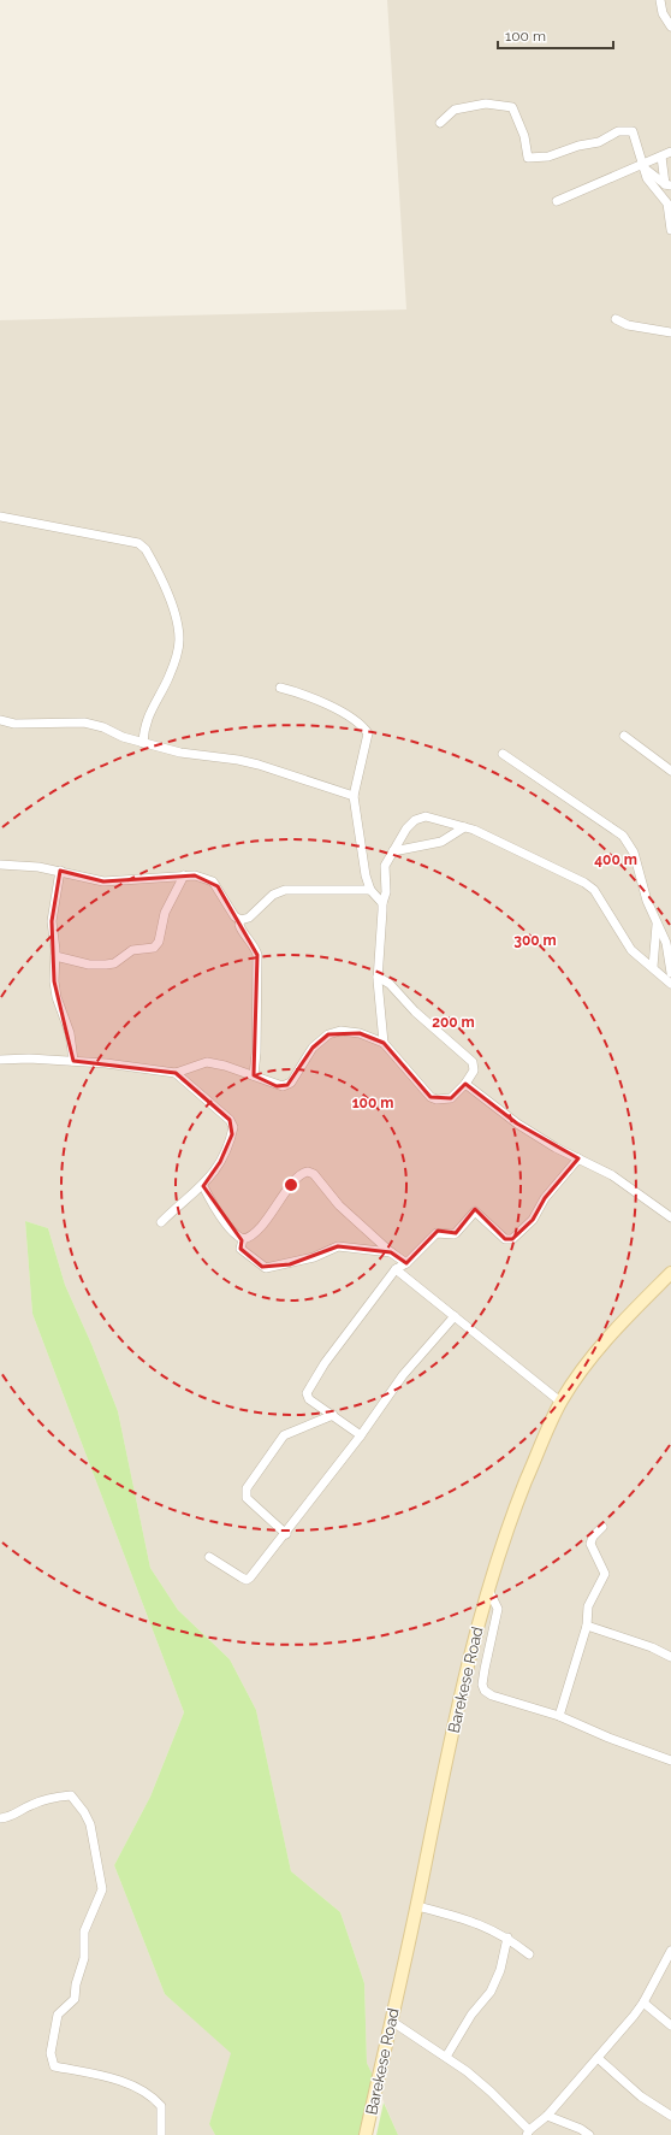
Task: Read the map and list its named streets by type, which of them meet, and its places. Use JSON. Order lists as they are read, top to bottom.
{
  "streets": {
    "main road": ["Barekese Road"]
  },
  "scale_bar": "100 m",
  "rings": [
    "400 m",
    "300 m",
    "200 m",
    "100 m"
  ]
}
